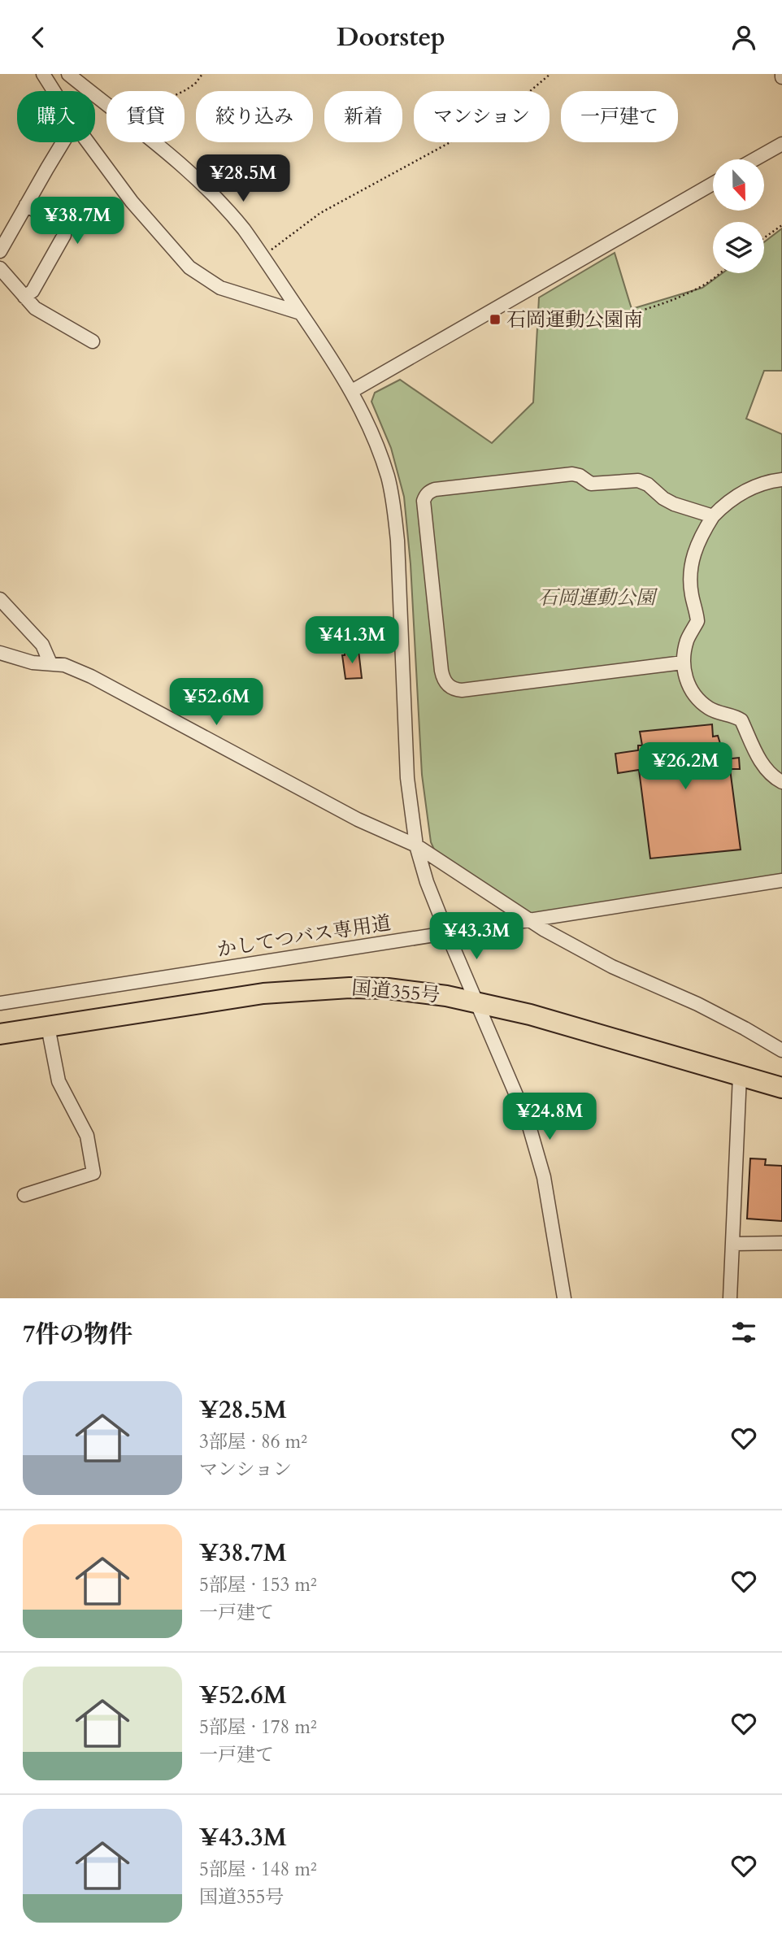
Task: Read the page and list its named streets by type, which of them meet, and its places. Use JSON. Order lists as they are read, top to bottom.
{
  "streets": {
    "highway": ["国道355号"],
    "street": ["かしてつバス専用道"]
  },
  "parks": ["石岡運動公園"],
  "places": {
    "transit": ["石岡運動公園南"]
  },
  "north": "bottom",
  "page": {
    "header": "Doorstep",
    "chip": [
      "購入",
      "賃貸",
      "絞り込み",
      "新着",
      "マンション",
      "一戸建て"
    ],
    "price": [
      "¥28.5M",
      "¥38.7M",
      "¥41.3M",
      "¥52.6M",
      "¥26.2M",
      "¥43.3M",
      "¥24.8M"
    ],
    "heading": "7件の物件",
    "list": [
      {
        "name": "¥28.5M",
        "note": "3部屋 · 86 m² · マンション"
      },
      {
        "name": "¥38.7M",
        "note": "5部屋 · 153 m² · 一戸建て"
      },
      {
        "name": "¥52.6M",
        "note": "5部屋 · 178 m² · 一戸建て"
      },
      {
        "name": "¥43.3M",
        "note": "5部屋 · 148 m² · 国道355号"
      }
    ]
  }
}
